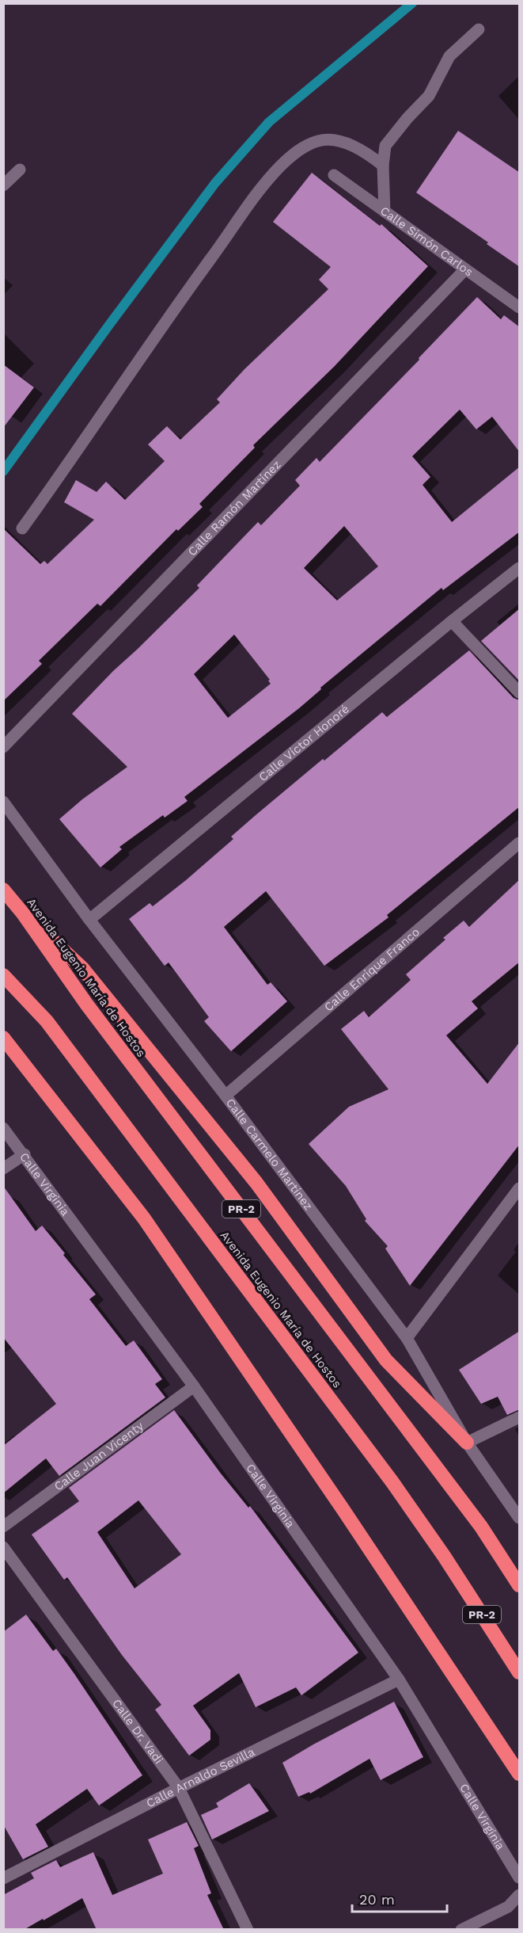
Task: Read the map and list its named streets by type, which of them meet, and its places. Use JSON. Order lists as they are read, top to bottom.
{
  "streets": {
    "highway": ["Avenida Eugenio María de Hostos", "PR-2"],
    "street": [
      "Calle Simón Carlos",
      "Calle Ramón Martínez",
      "Calle Víctor Honoré",
      "Calle Enrique Franco",
      "Calle Carmelo Martínez",
      "Calle Virginia",
      "Calle Juan Vicenty",
      "Calle Dr. Vadi",
      "Calle Arnaldo Sevilla"
    ]
  },
  "crossings": [
    ["Calle Simón Carlos", "Calle Ramón Martínez"],
    ["Calle Víctor Honoré", "Calle Carmelo Martínez"],
    ["Calle Enrique Franco", "Calle Carmelo Martínez"],
    ["Calle Virginia", "Calle Juan Vicenty"],
    ["Calle Virginia", "Calle Arnaldo Sevilla"],
    ["Calle Dr. Vadi", "Calle Arnaldo Sevilla"]
  ],
  "scale_bar": "20 m"
}
